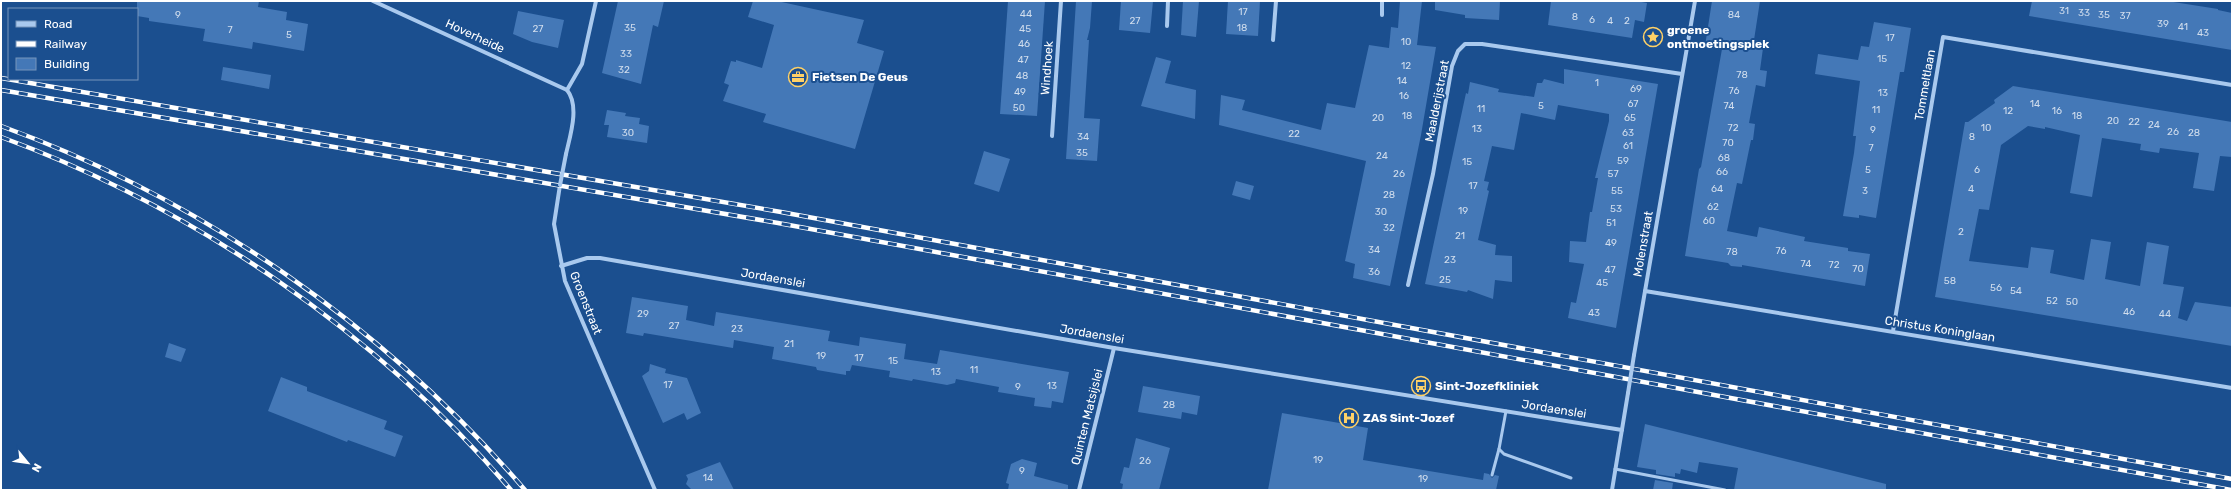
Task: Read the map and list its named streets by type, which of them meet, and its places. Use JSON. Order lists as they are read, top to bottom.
{
  "streets": {
    "street": [
      "Hoverheide",
      "Windhoek",
      "Tommeltlaan",
      "Maalderijstraat",
      "Molenstraat",
      "Jordaenslei",
      "Groenstraat",
      "Christus Koninglaan",
      "Quinten Matsijslei"
    ]
  },
  "crossings": [
    ["Hoverheide", "Groenstraat"],
    ["Tommeltlaan", "Christus Koninglaan"],
    ["Maalderijstraat", "Molenstraat"],
    ["Molenstraat", "Jordaenslei"],
    ["Molenstraat", "Christus Koninglaan"],
    ["Jordaenslei", "Groenstraat"],
    ["Jordaenslei", "Quinten Matsijslei"]
  ],
  "places": {
    "place": ["groene ontmoetingsplek"],
    "office": ["Fietsen De Geus"],
    "bus stop": ["Sint-Jozefkliniek"],
    "hospital": ["ZAS Sint-Jozef"]
  },
  "house_numbers": [
    "31",
    "17",
    "33",
    "44",
    "9",
    "84",
    "35",
    "37",
    "8",
    "6",
    "27",
    "4",
    "2",
    "39",
    "41",
    "35",
    "18",
    "27",
    "45",
    "7",
    "43",
    "5",
    "17",
    "10",
    "46",
    "33",
    "15",
    "47",
    "12",
    "32",
    "78",
    "48",
    "14",
    "1",
    "69",
    "76",
    "49",
    "13",
    "16",
    "67",
    "14",
    "5",
    "74",
    "50",
    "11",
    "11",
    "12",
    "16",
    "18",
    "18",
    "20",
    "65",
    "20",
    "22",
    "24",
    "72",
    "10",
    "13",
    "9",
    "26",
    "30",
    "63",
    "28",
    "22",
    "34",
    "8",
    "70",
    "61",
    "7",
    "35",
    "24",
    "68",
    "59",
    "15",
    "5",
    "6",
    "66",
    "26",
    "57",
    "17",
    "64",
    "4",
    "55",
    "3",
    "28",
    "62",
    "53",
    "19",
    "30",
    "60",
    "51",
    "32",
    "2",
    "21",
    "49",
    "34",
    "76",
    "78",
    "23",
    "74",
    "72",
    "70",
    "47",
    "36",
    "25",
    "58",
    "45",
    "56",
    "54",
    "52",
    "50",
    "46",
    "43",
    "29",
    "44",
    "27",
    "23",
    "21",
    "19",
    "17",
    "15",
    "11",
    "13",
    "17",
    "13",
    "9",
    "28",
    "19",
    "26",
    "9",
    "14",
    "19"
  ],
  "legend": ["Road", "Railway", "Building"],
  "north": "bottom right"
}
